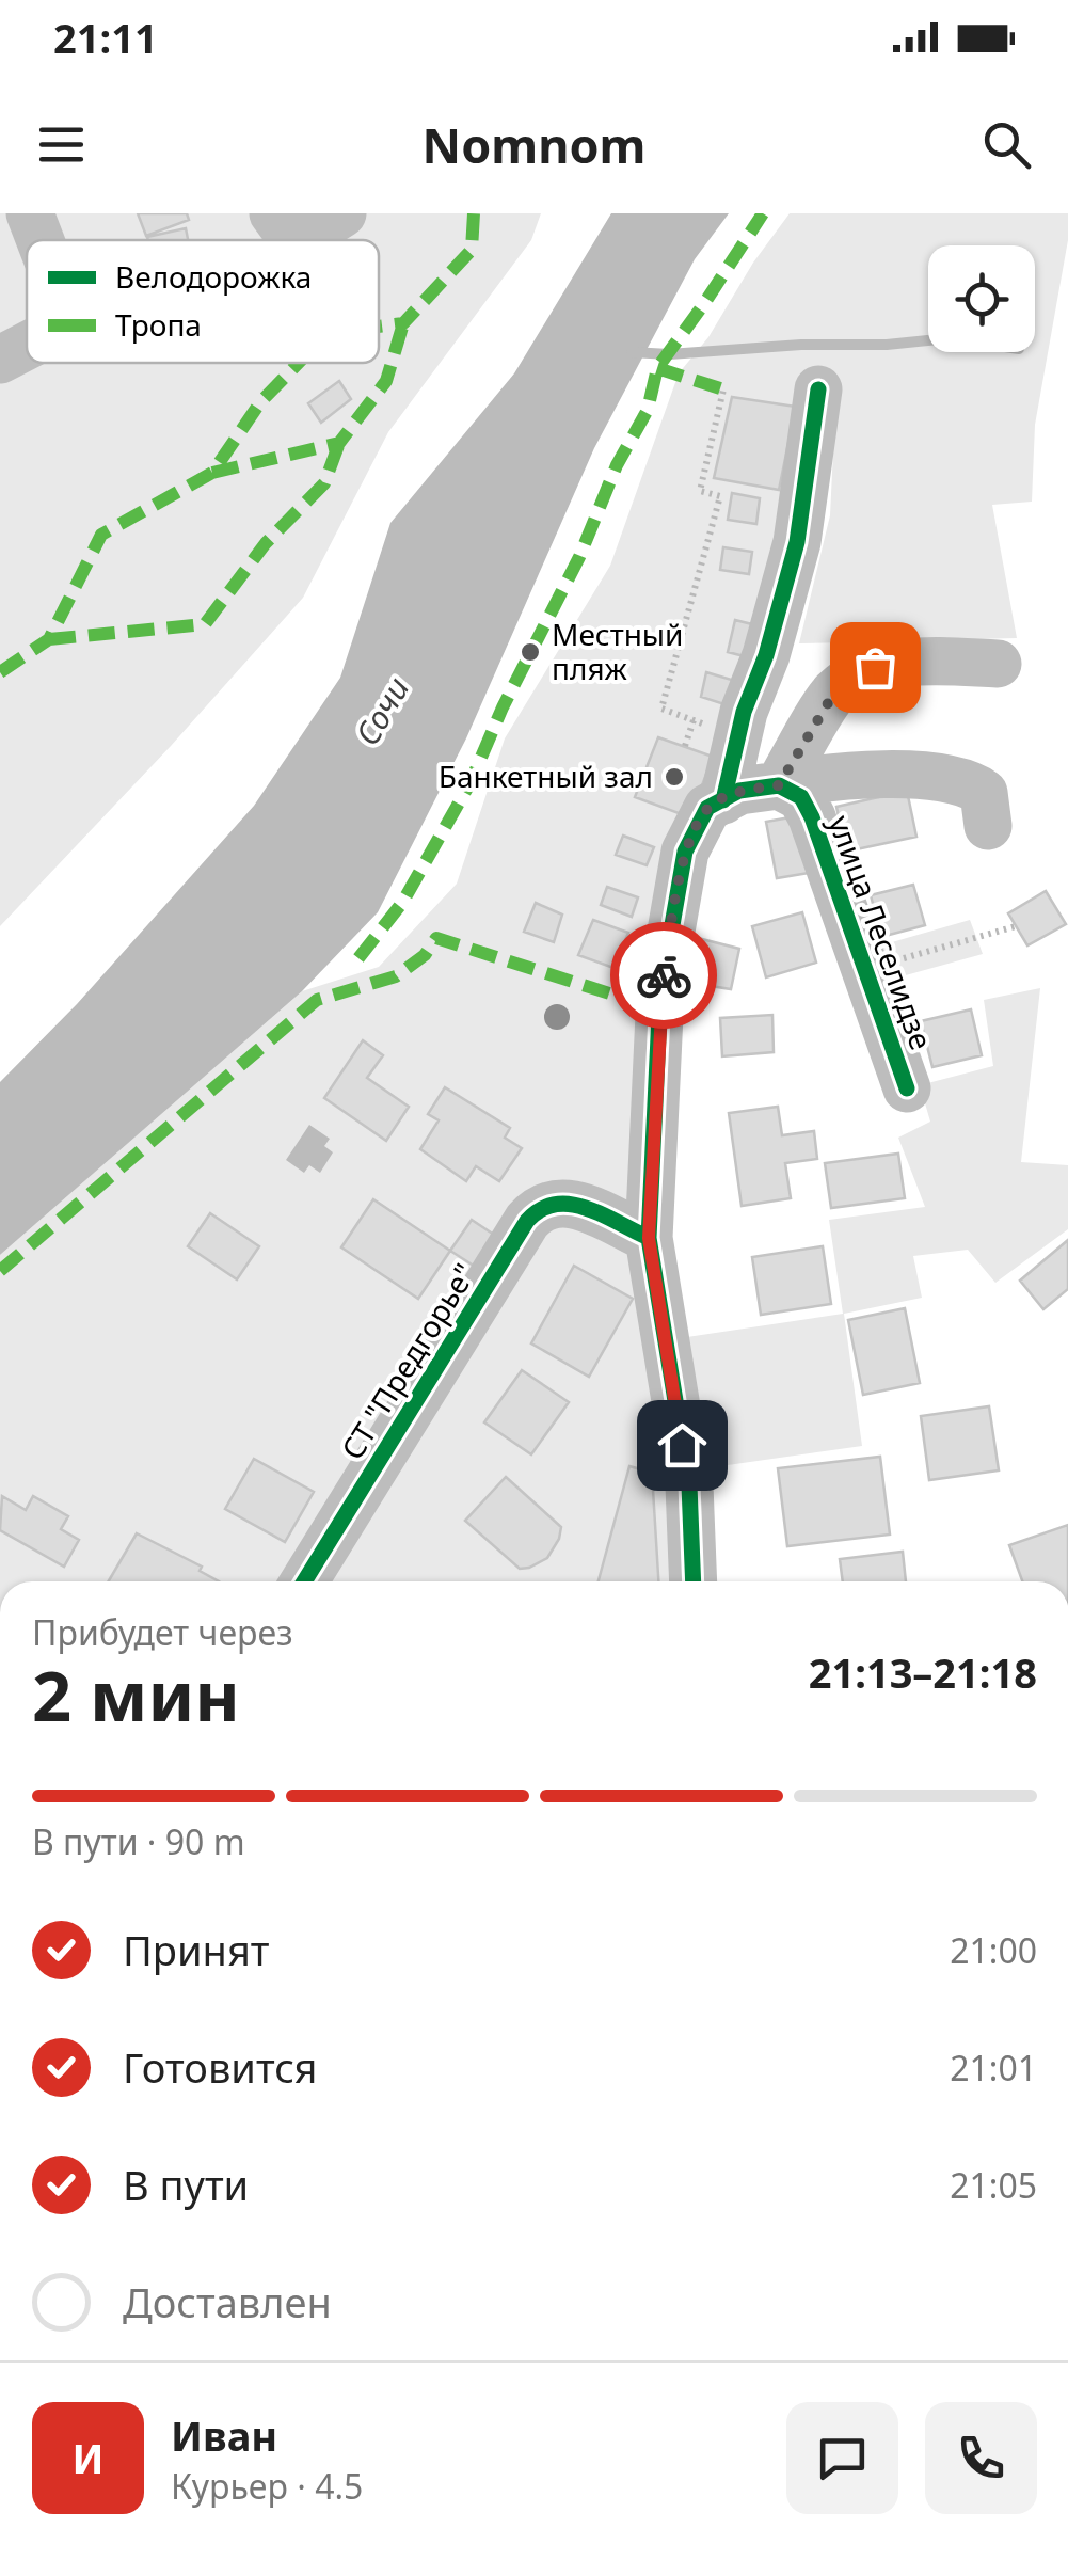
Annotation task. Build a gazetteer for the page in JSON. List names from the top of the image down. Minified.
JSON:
{"streets":{"street":["улица Леселидзе","СТ \"Предгорье\""]},"water":["Сочи"],"places":["Местный пляж","Банкетный зал"],"legend":["Велодорожка","Тропа"],"page":{"status":"21:11","header":"Nomnom","heading":["2 мин","Прибудет через","21:13–21:18"],"panel":["Иван","Курьер · 4.5"],"bar":"В пути · 90 m","list":[["Принят","21:00"],["Готовится","21:01"],["В пути","21:05"],"Доставлен"],"round":"И"}}
